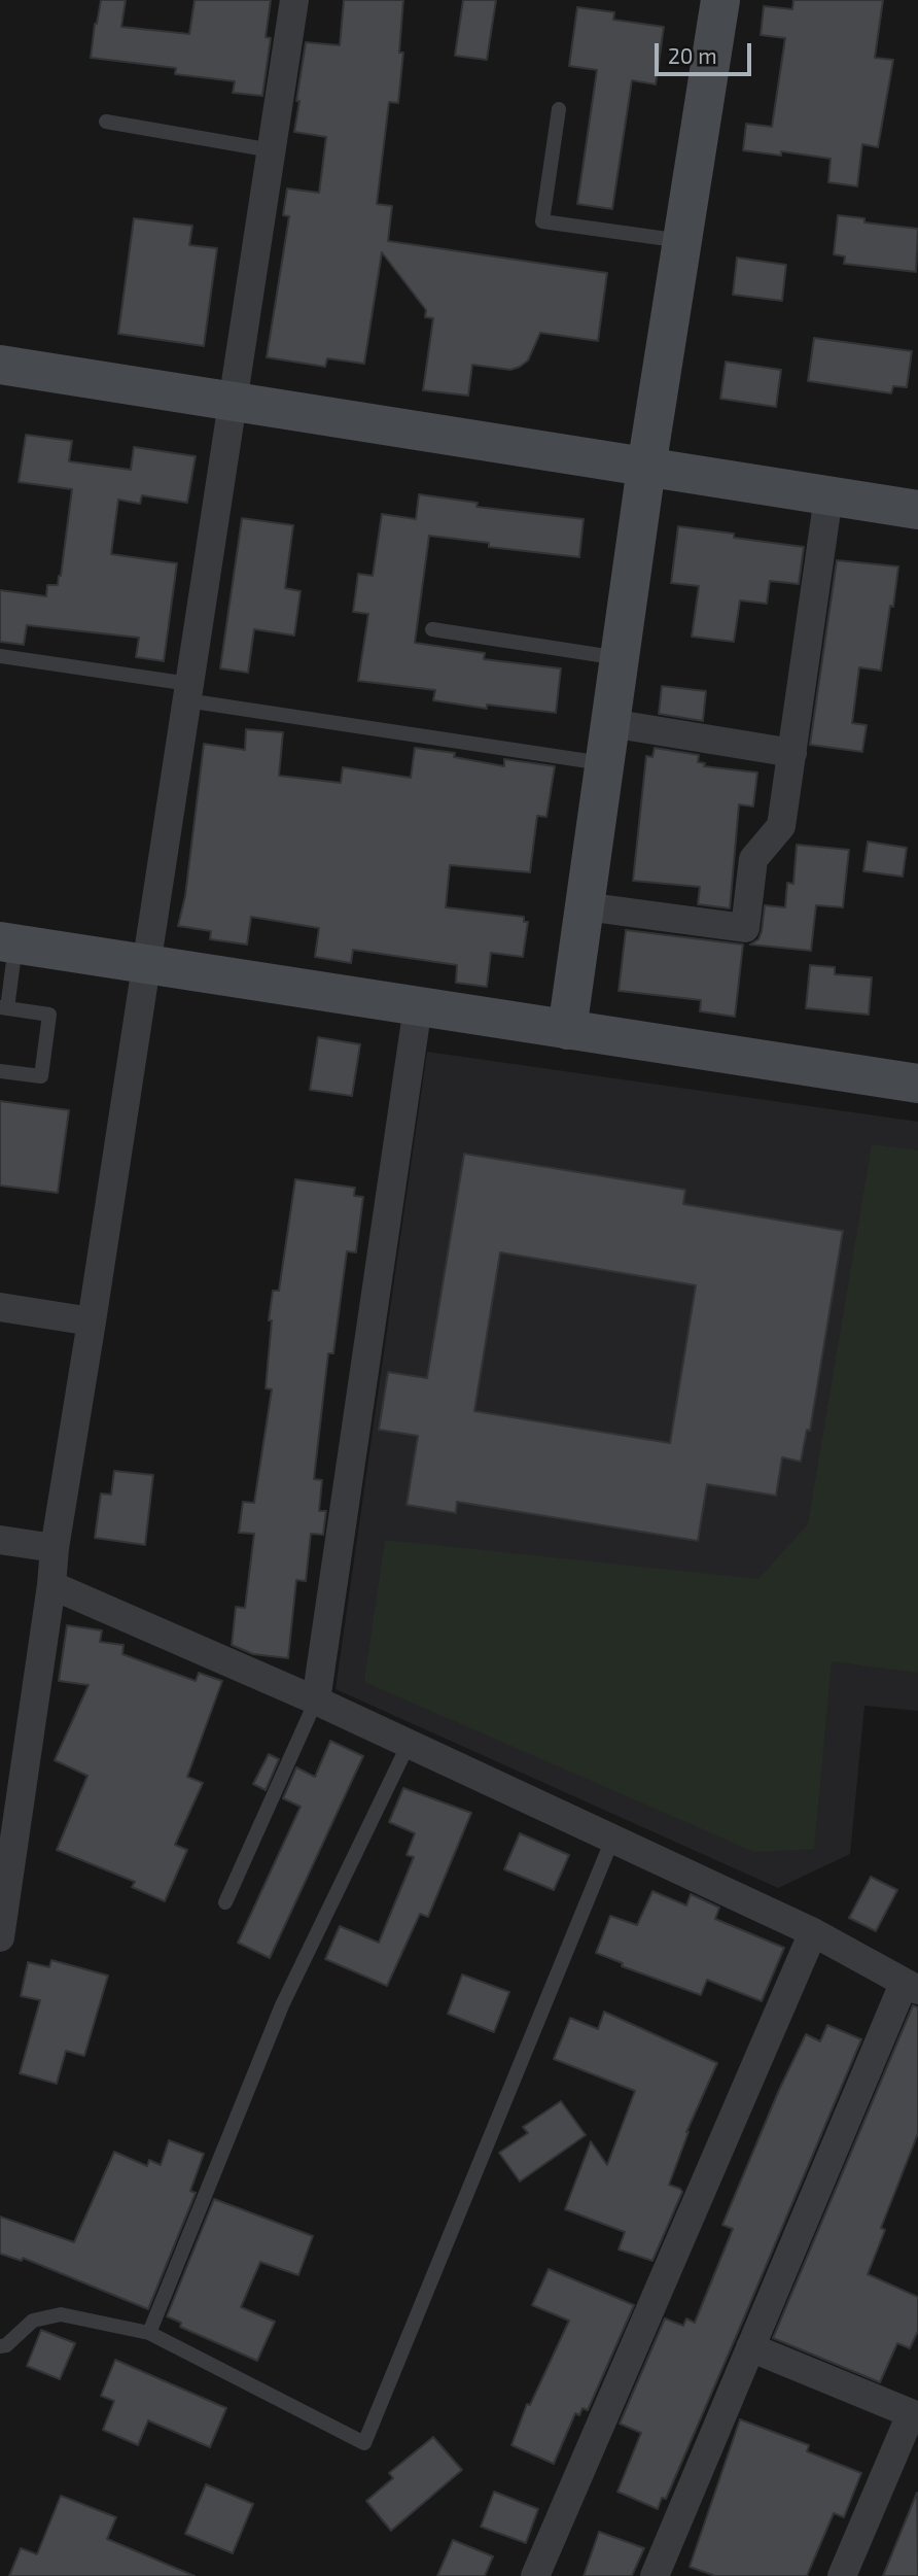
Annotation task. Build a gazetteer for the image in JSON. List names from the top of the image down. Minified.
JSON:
{"scale_bar":"20 m"}
